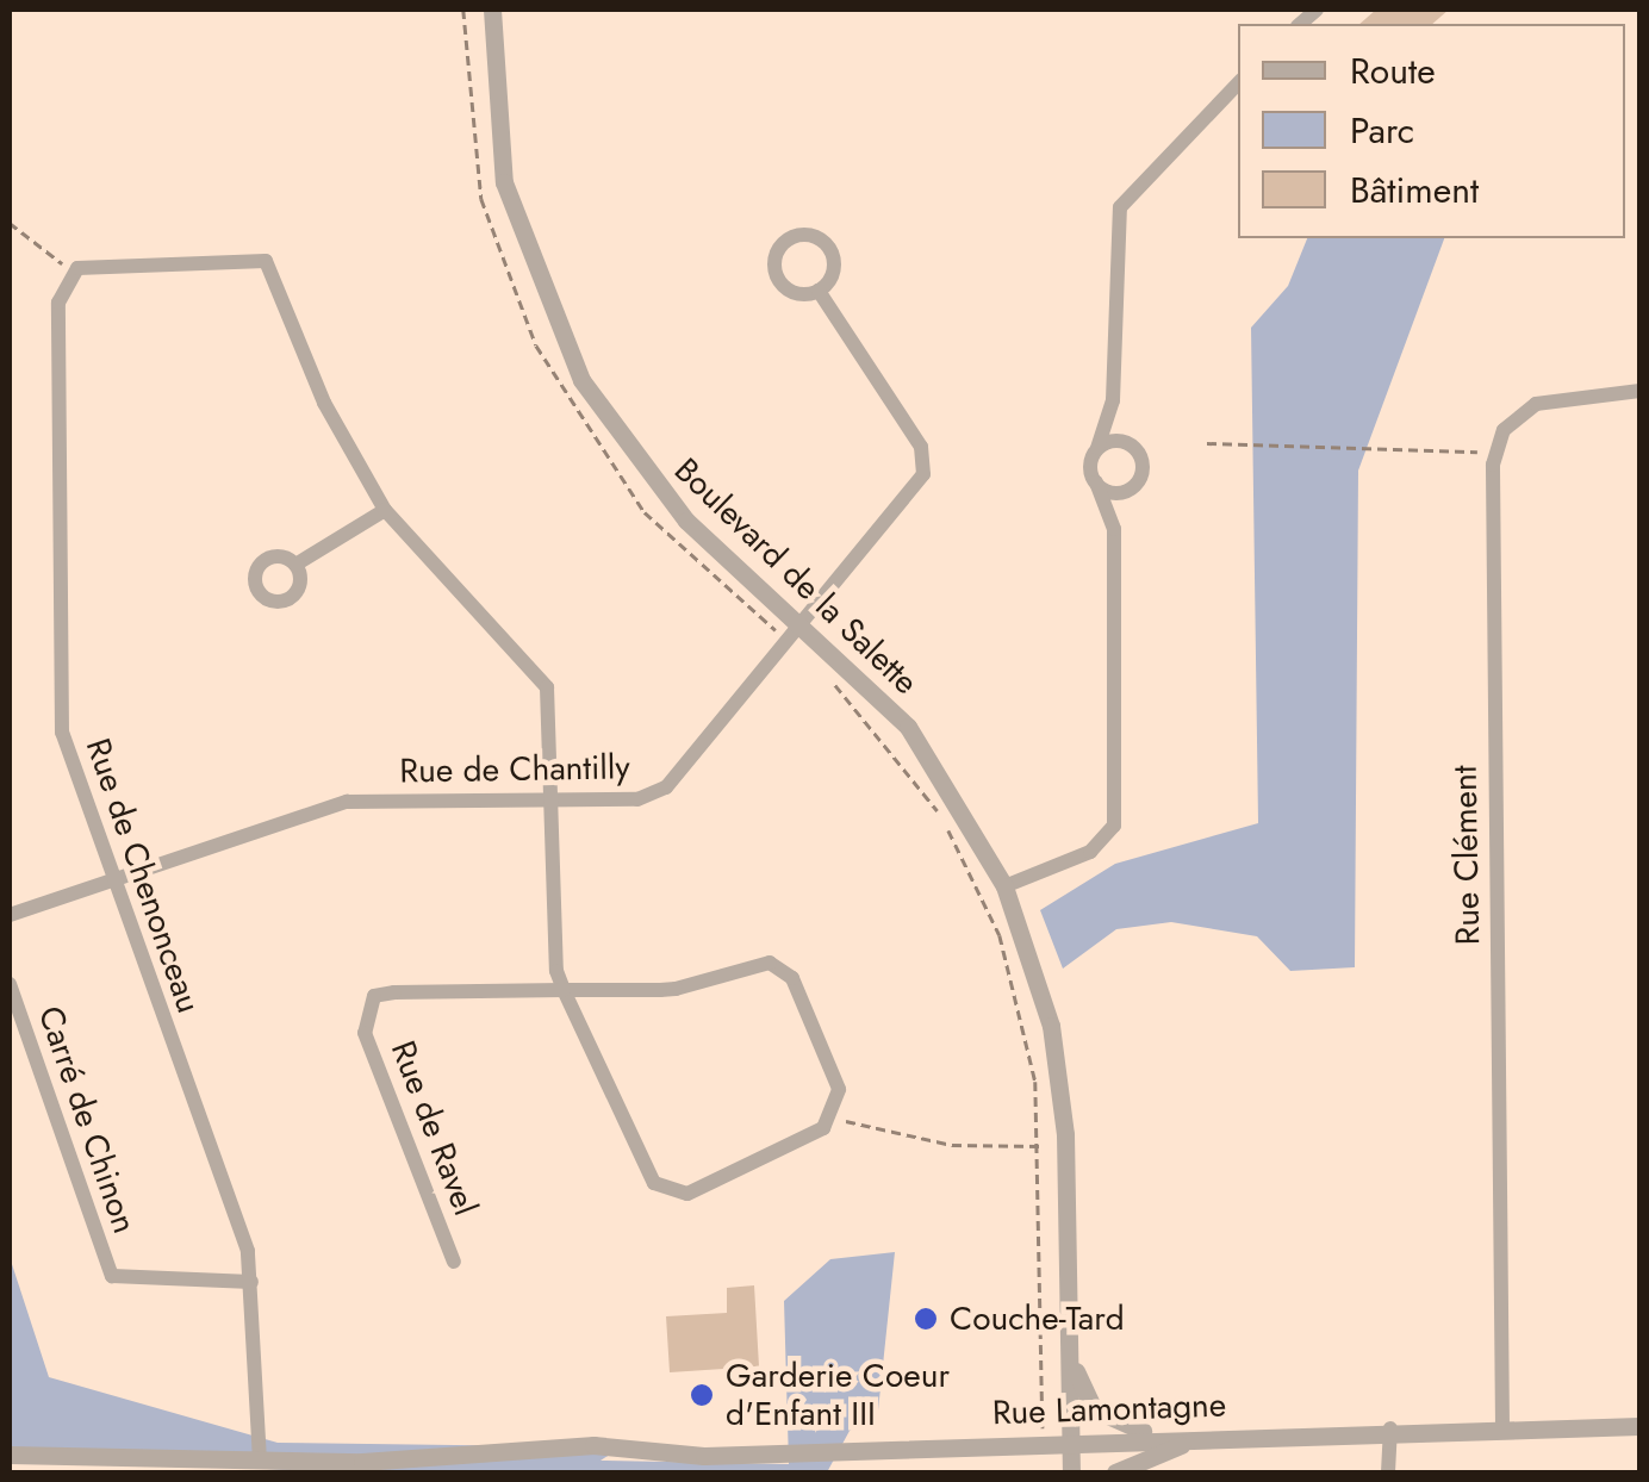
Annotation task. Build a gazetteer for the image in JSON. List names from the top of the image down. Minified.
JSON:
{"streets":{"street":["Boulevard de la Salette","Rue de Chantilly","Rue Clément","Rue de Chenonceau","Carré de Chinon","Rue de Ravel","Rue Lamontagne"]},"crossings":[["Boulevard de la Salette","Rue de Chantilly"],["Boulevard de la Salette","Rue Lamontagne"],["Rue de Chantilly","Rue de Chenonceau"],["Rue Clément","Rue Lamontagne"],["Rue de Chenonceau","Carré de Chinon"],["Rue de Chenonceau","Rue de Ravel"],["Rue de Chenonceau","Rue Lamontagne"]],"places":["Couche-Tard","Garderie Coeur d'Enfant III"],"legend":["Route","Parc","Bâtiment"]}
